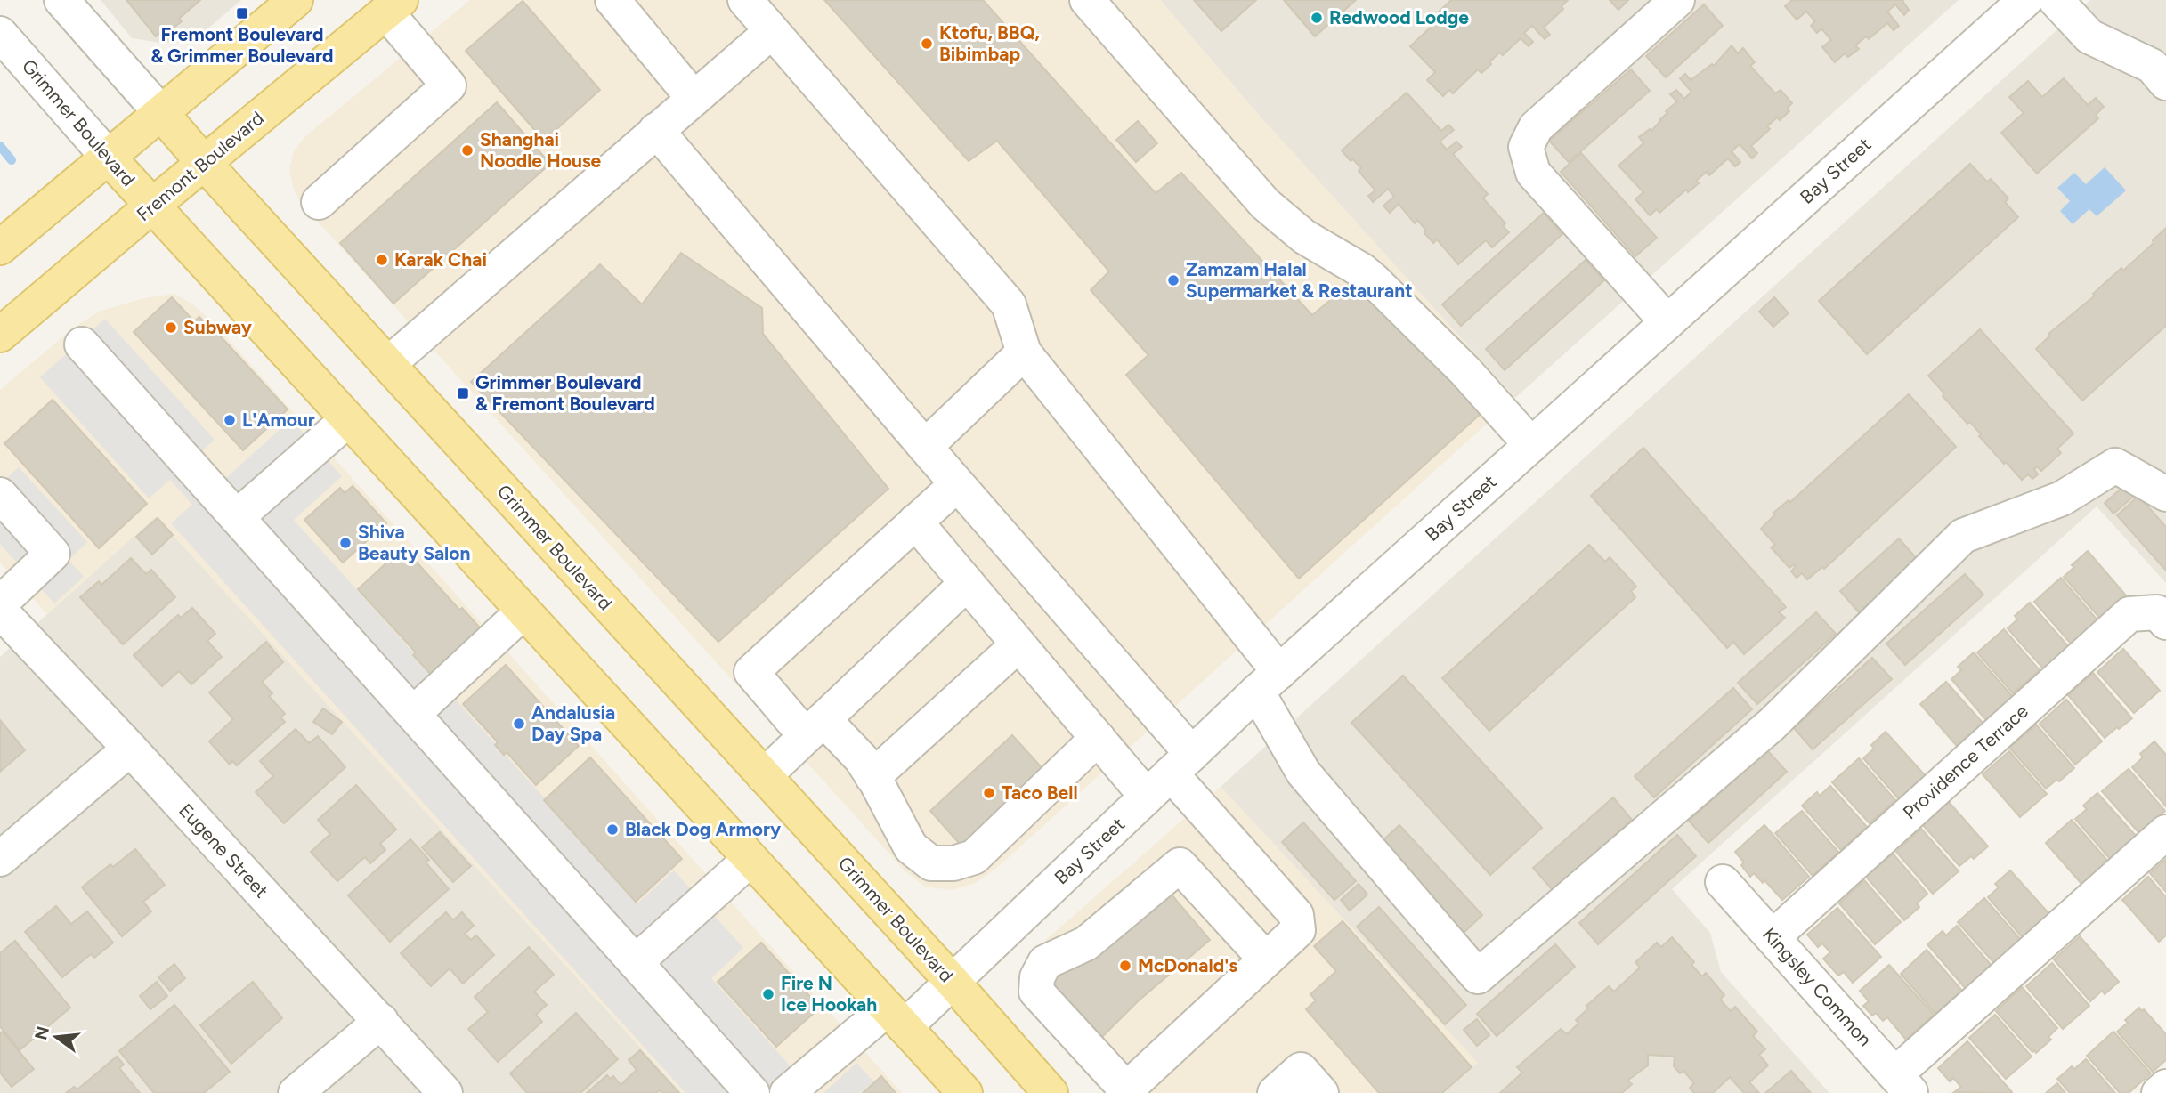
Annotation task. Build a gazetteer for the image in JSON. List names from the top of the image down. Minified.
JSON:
{"streets":{"main road":["Grimmer Boulevard","Fremont Boulevard"],"street":["Bay Street","Providence Terrace","Eugene Street","Kingsley Common"]},"crossings":[["Grimmer Boulevard","Fremont Boulevard"],["Grimmer Boulevard","Bay Street"],["Providence Terrace","Kingsley Common"]],"places":{"transit":["Fremont Boulevard & Grimmer Boulevard","Grimmer Boulevard & Fremont Boulevard"],"other":["Redwood Lodge","Ktofu, BBQ, Bibimbap","Shanghai Noodle House","Karak Chai","Zamzam Halal Supermarket & Restaurant","Subway","L'Amour","Shiva Beauty Salon","Andalusia Day Spa","Taco Bell","Black Dog Armory","McDonald's","Fire N Ice Hookah"]},"north":"left"}
